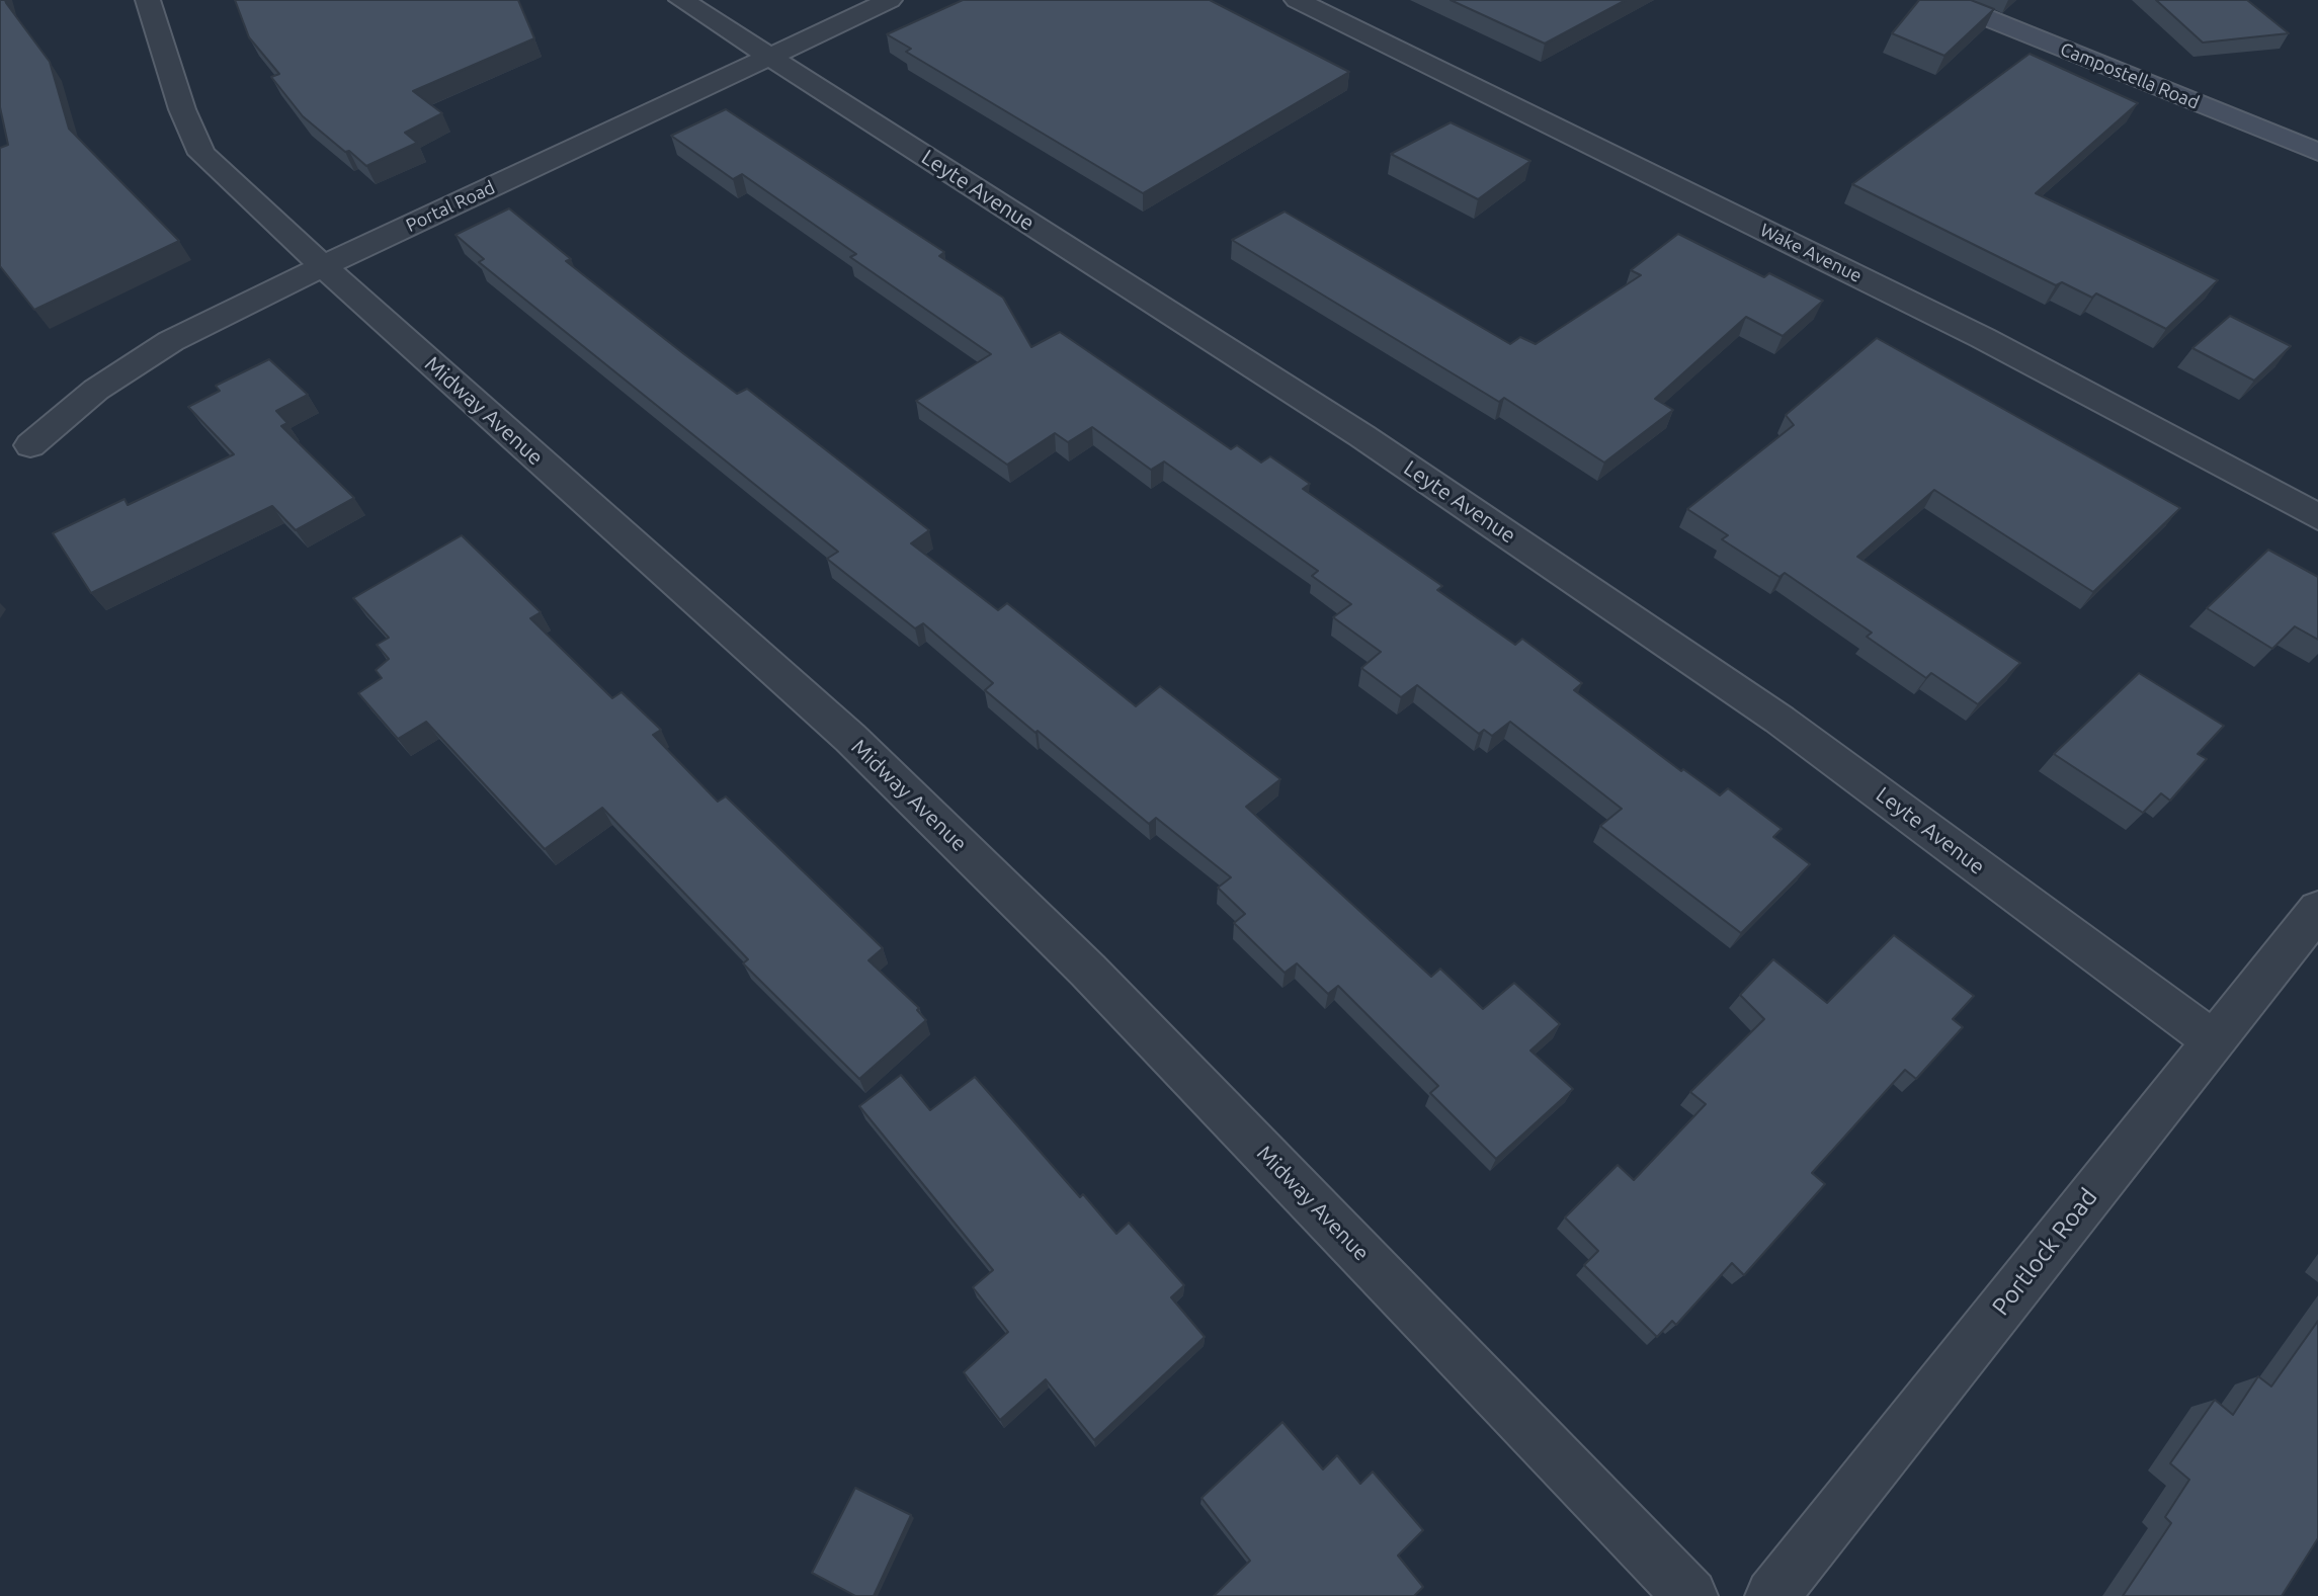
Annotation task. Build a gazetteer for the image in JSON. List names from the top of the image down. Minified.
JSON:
{"streets":{"main road":["Campostella Road"],"street":["Leyte Avenue","Portal Road","Wake Avenue","Midway Avenue","Portlock Road"]},"crossings":[["Leyte Avenue","Portal Road"],["Leyte Avenue","Portlock Road"],["Portal Road","Midway Avenue"]]}
